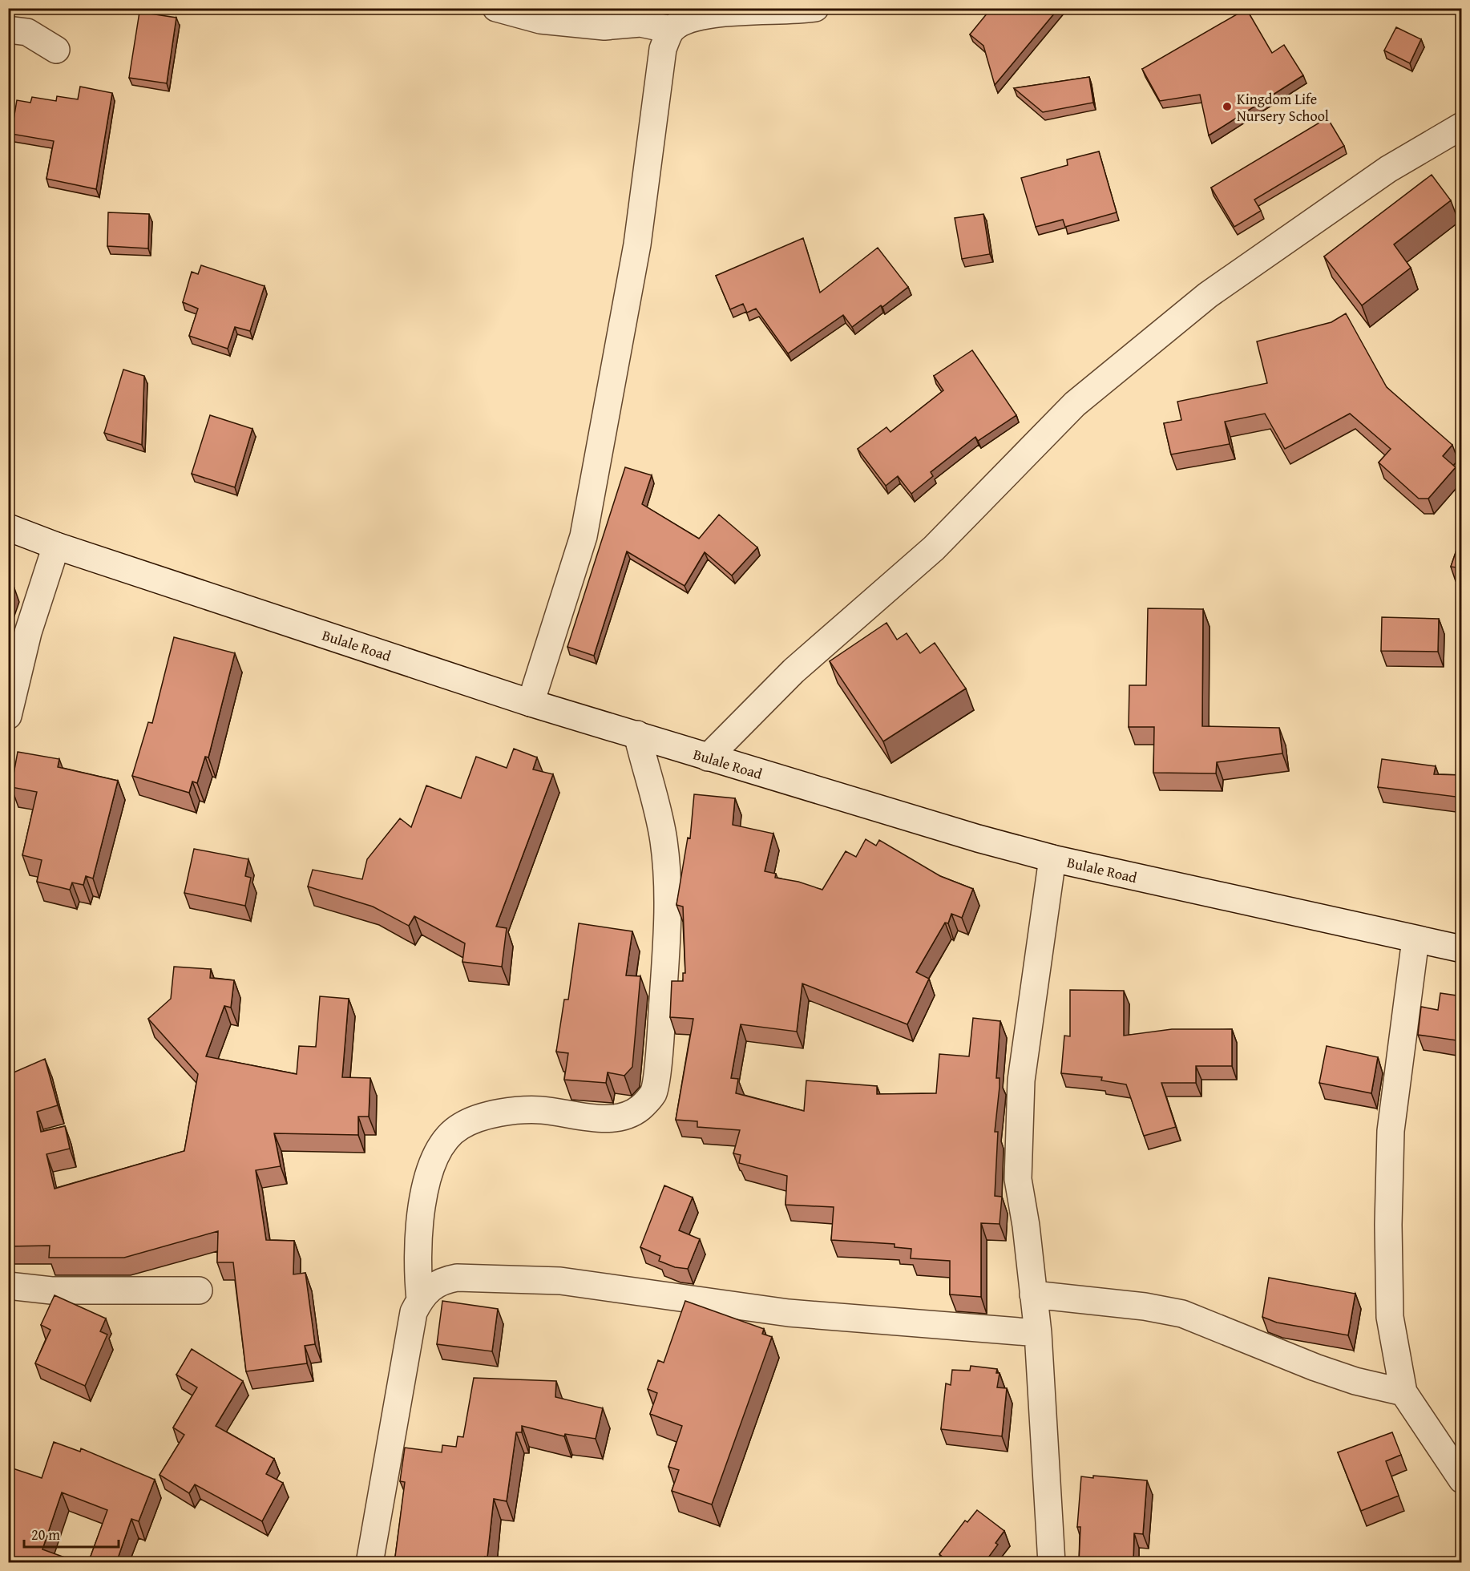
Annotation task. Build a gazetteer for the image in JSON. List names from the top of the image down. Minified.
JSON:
{"streets":{"street":["Bulale Road"]},"places":["Kingdom Life Nursery School"],"scale_bar":"20 m"}
